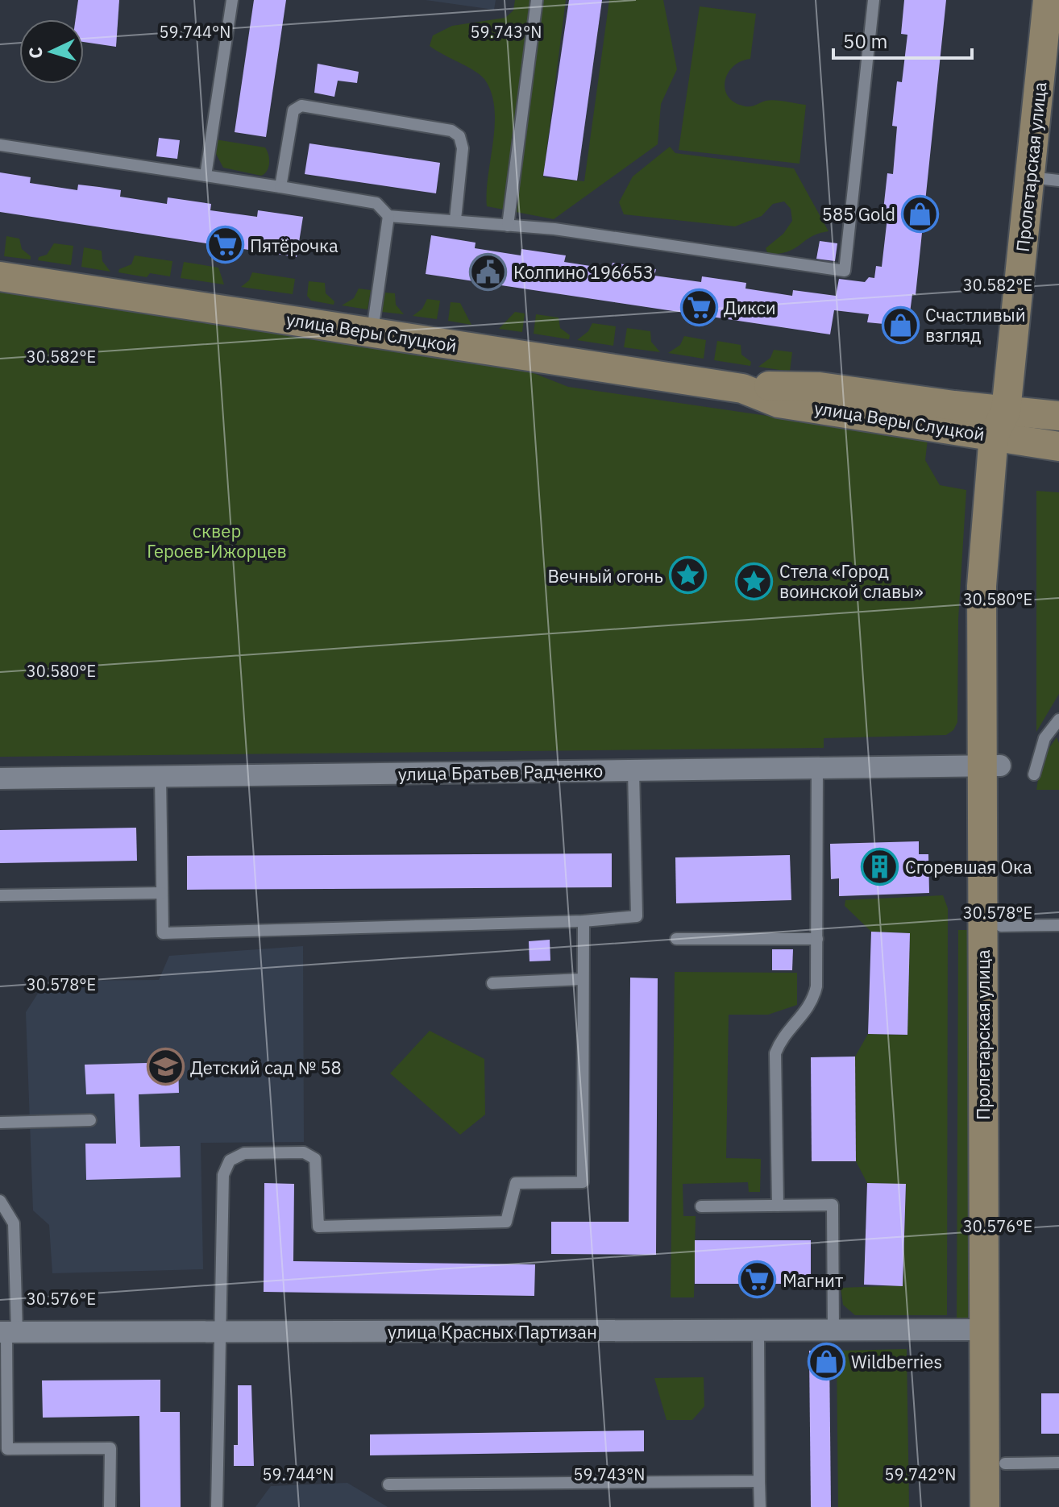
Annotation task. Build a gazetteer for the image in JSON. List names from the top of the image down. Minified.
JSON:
{"streets":{"main road":["Пролетарская улица","улица Веры Слуцкой"],"street":["улица Братьев Радченко","улица Красных Партизан"]},"crossings":[["Пролетарская улица","улица Веры Слуцкой"],["Пролетарская улица","улица Братьев Радченко"],["Пролетарская улица","улица Красных Партизан"]],"parks":["сквер Героев-Ижорцев"],"places":{"shop":["585 Gold","Счастливый взгляд","Wildberries"],"supermarket":["Пятёрочка","Дикси","Магнит"],"public building":["Колпино 196653"],"place":["Вечный огонь","Стела «Город воинской славы»"],"building":["Сгоревшая Ока"],"school or university":["Детский сад № 58"]},"scale_bar":"50 m","north":"left","coordinates":["59.744°N","59.743°N","30.582°E","30.580°E","30.578°E","30.576°E","59.742°N"]}
